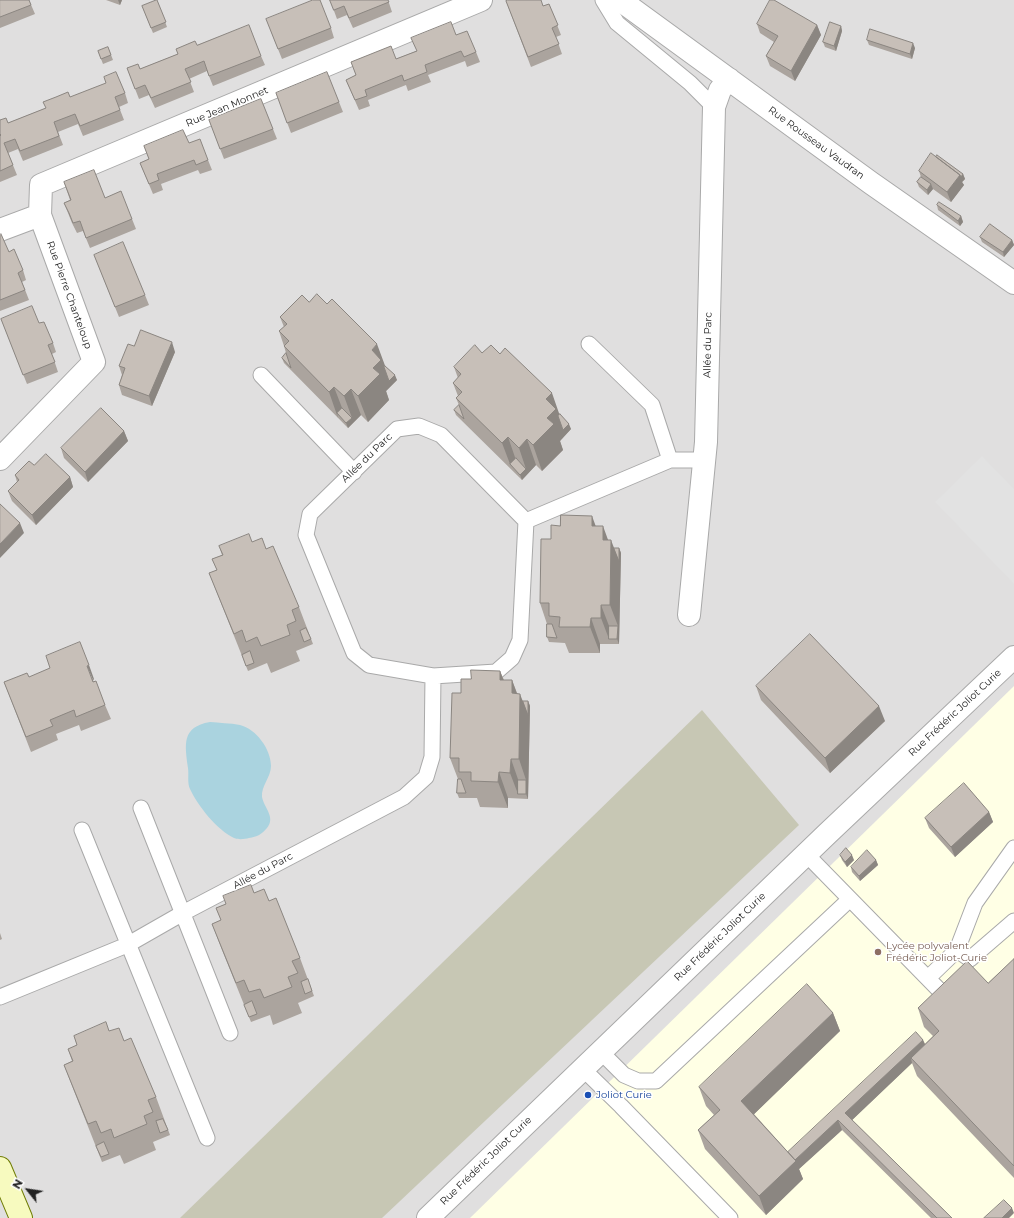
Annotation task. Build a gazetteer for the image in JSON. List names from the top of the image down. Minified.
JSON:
{"streets":{"street":["Rue Jean Monnet","Rue Rousseau Vaudran","Rue Pierre Chanteloup","Allée du Parc","Rue Frédéric Joliot Curie"]},"crossings":[["Rue Jean Monnet","Rue Pierre Chanteloup"],["Rue Rousseau Vaudran","Allée du Parc"]],"places":["Lycée polyvalent Frédéric Joliot-Curie","Joliot Curie"],"north":"top left"}
